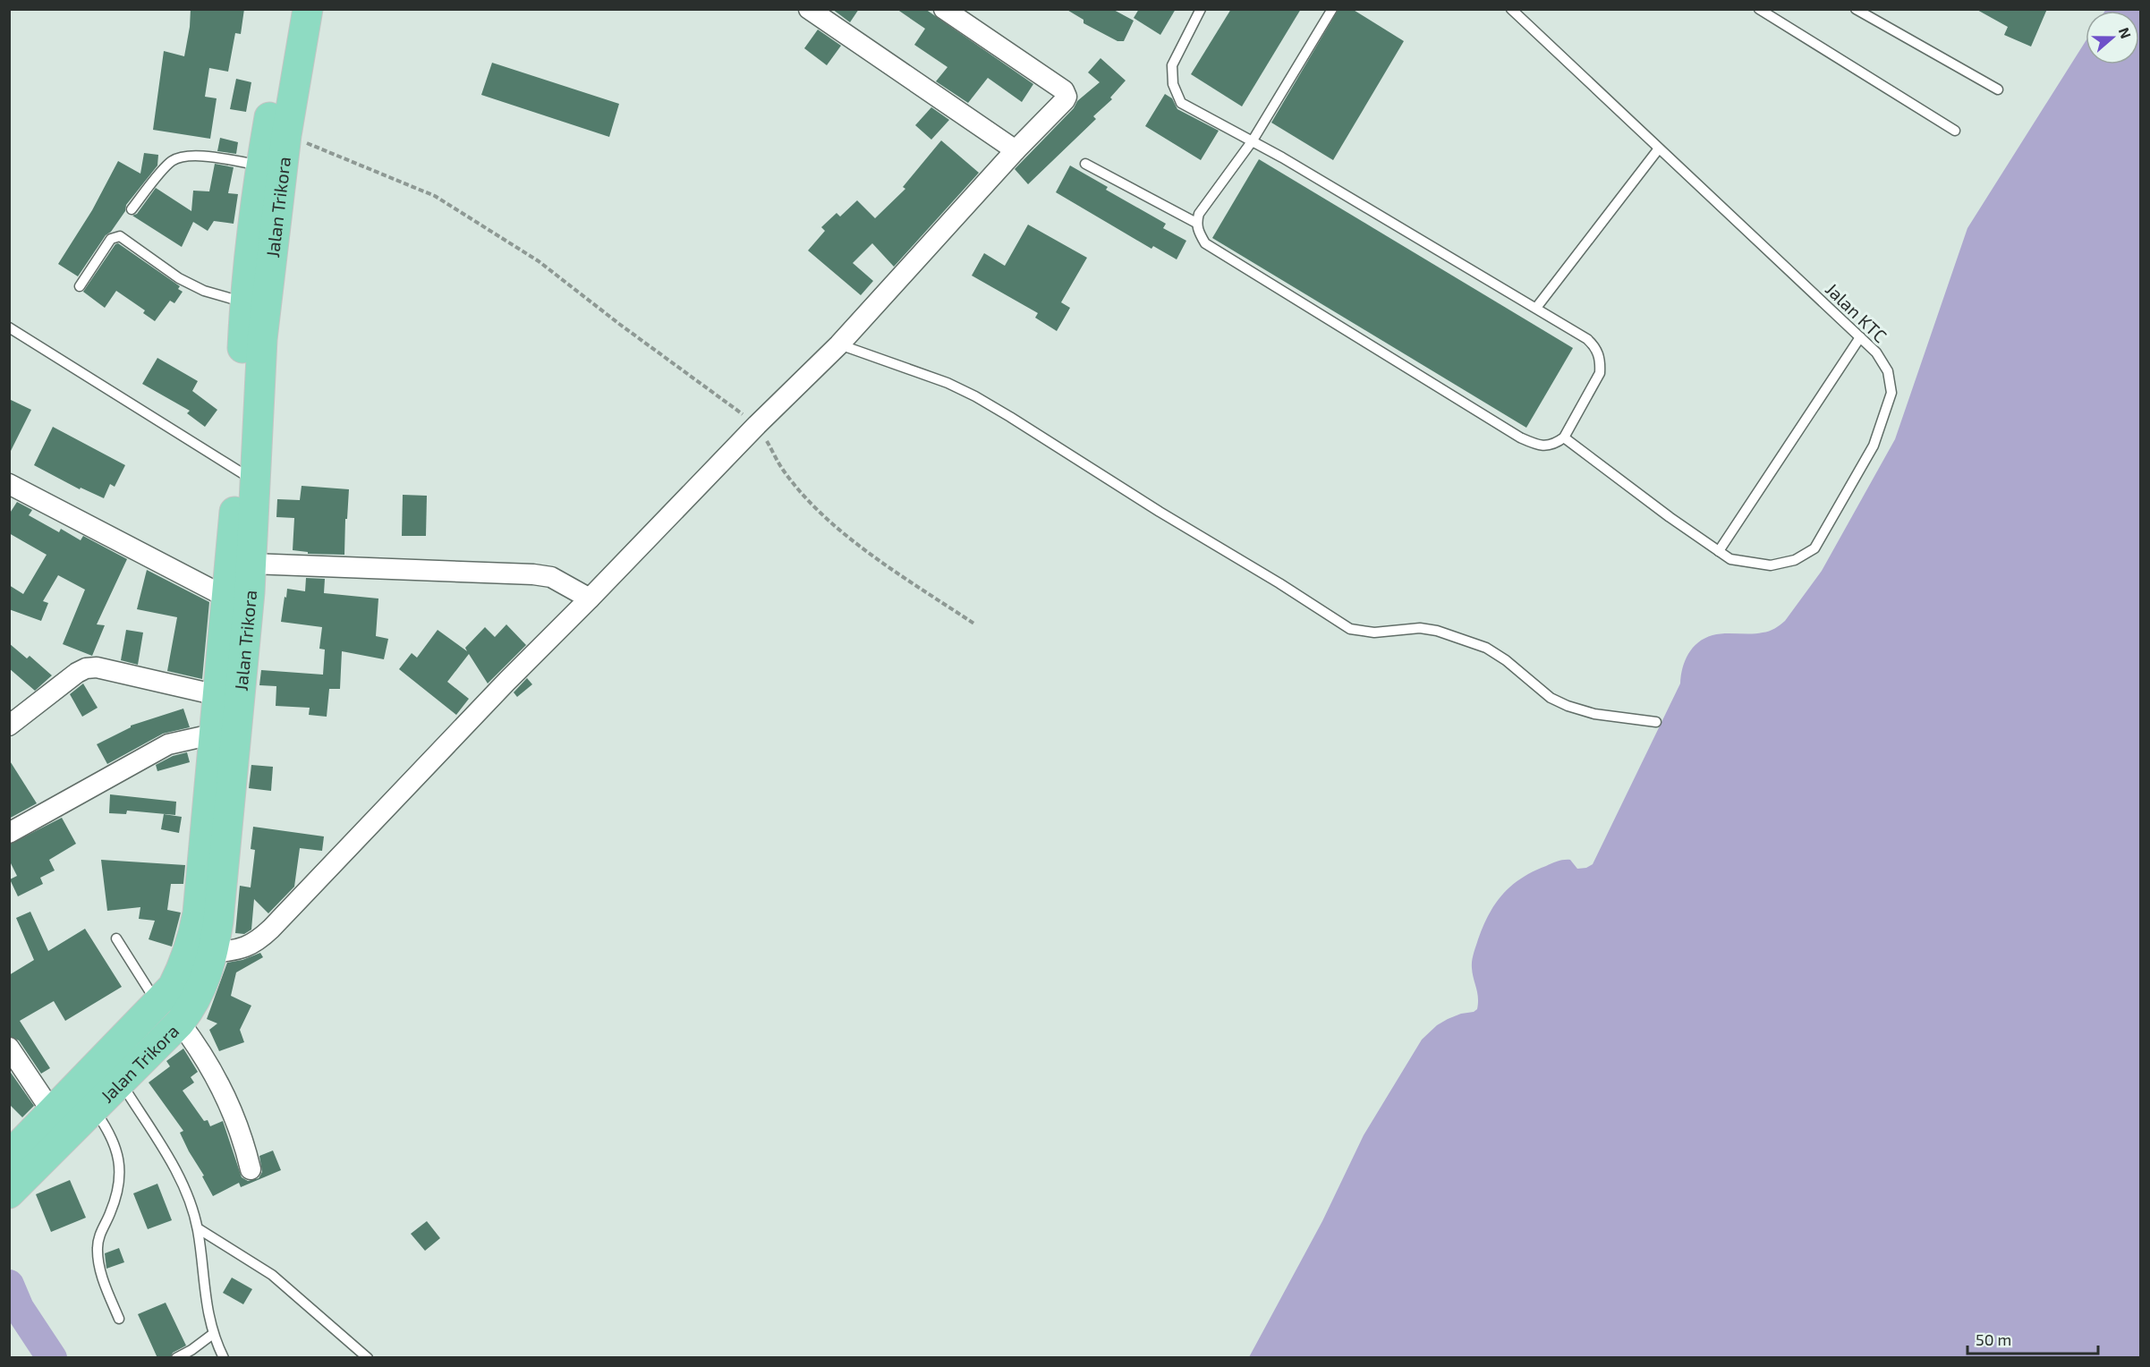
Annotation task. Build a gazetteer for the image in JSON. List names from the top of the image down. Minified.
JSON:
{"streets":{"main road":["Jalan Trikora"],"lane":["Jalan KTC"]},"scale_bar":"50 m","north":"right"}
